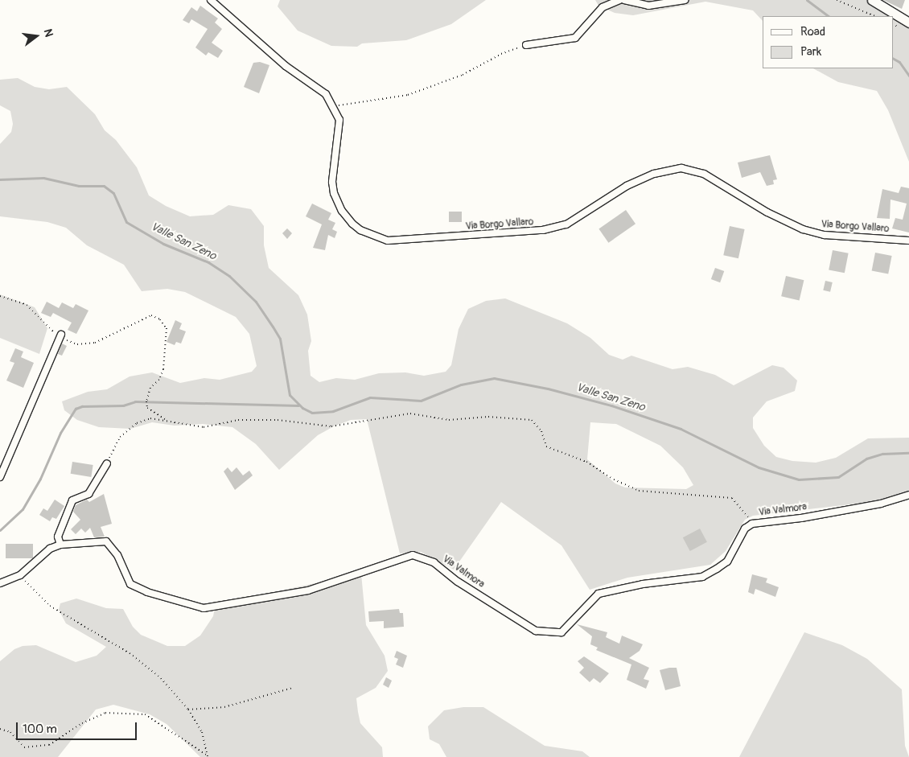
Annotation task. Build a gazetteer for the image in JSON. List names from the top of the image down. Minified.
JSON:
{"streets":{"street":["Via Borgo Vallaro","Via Valmora"]},"water":["Valle San Zeno"],"legend":["Road","Park"],"scale_bar":"100 m","north":"right"}
